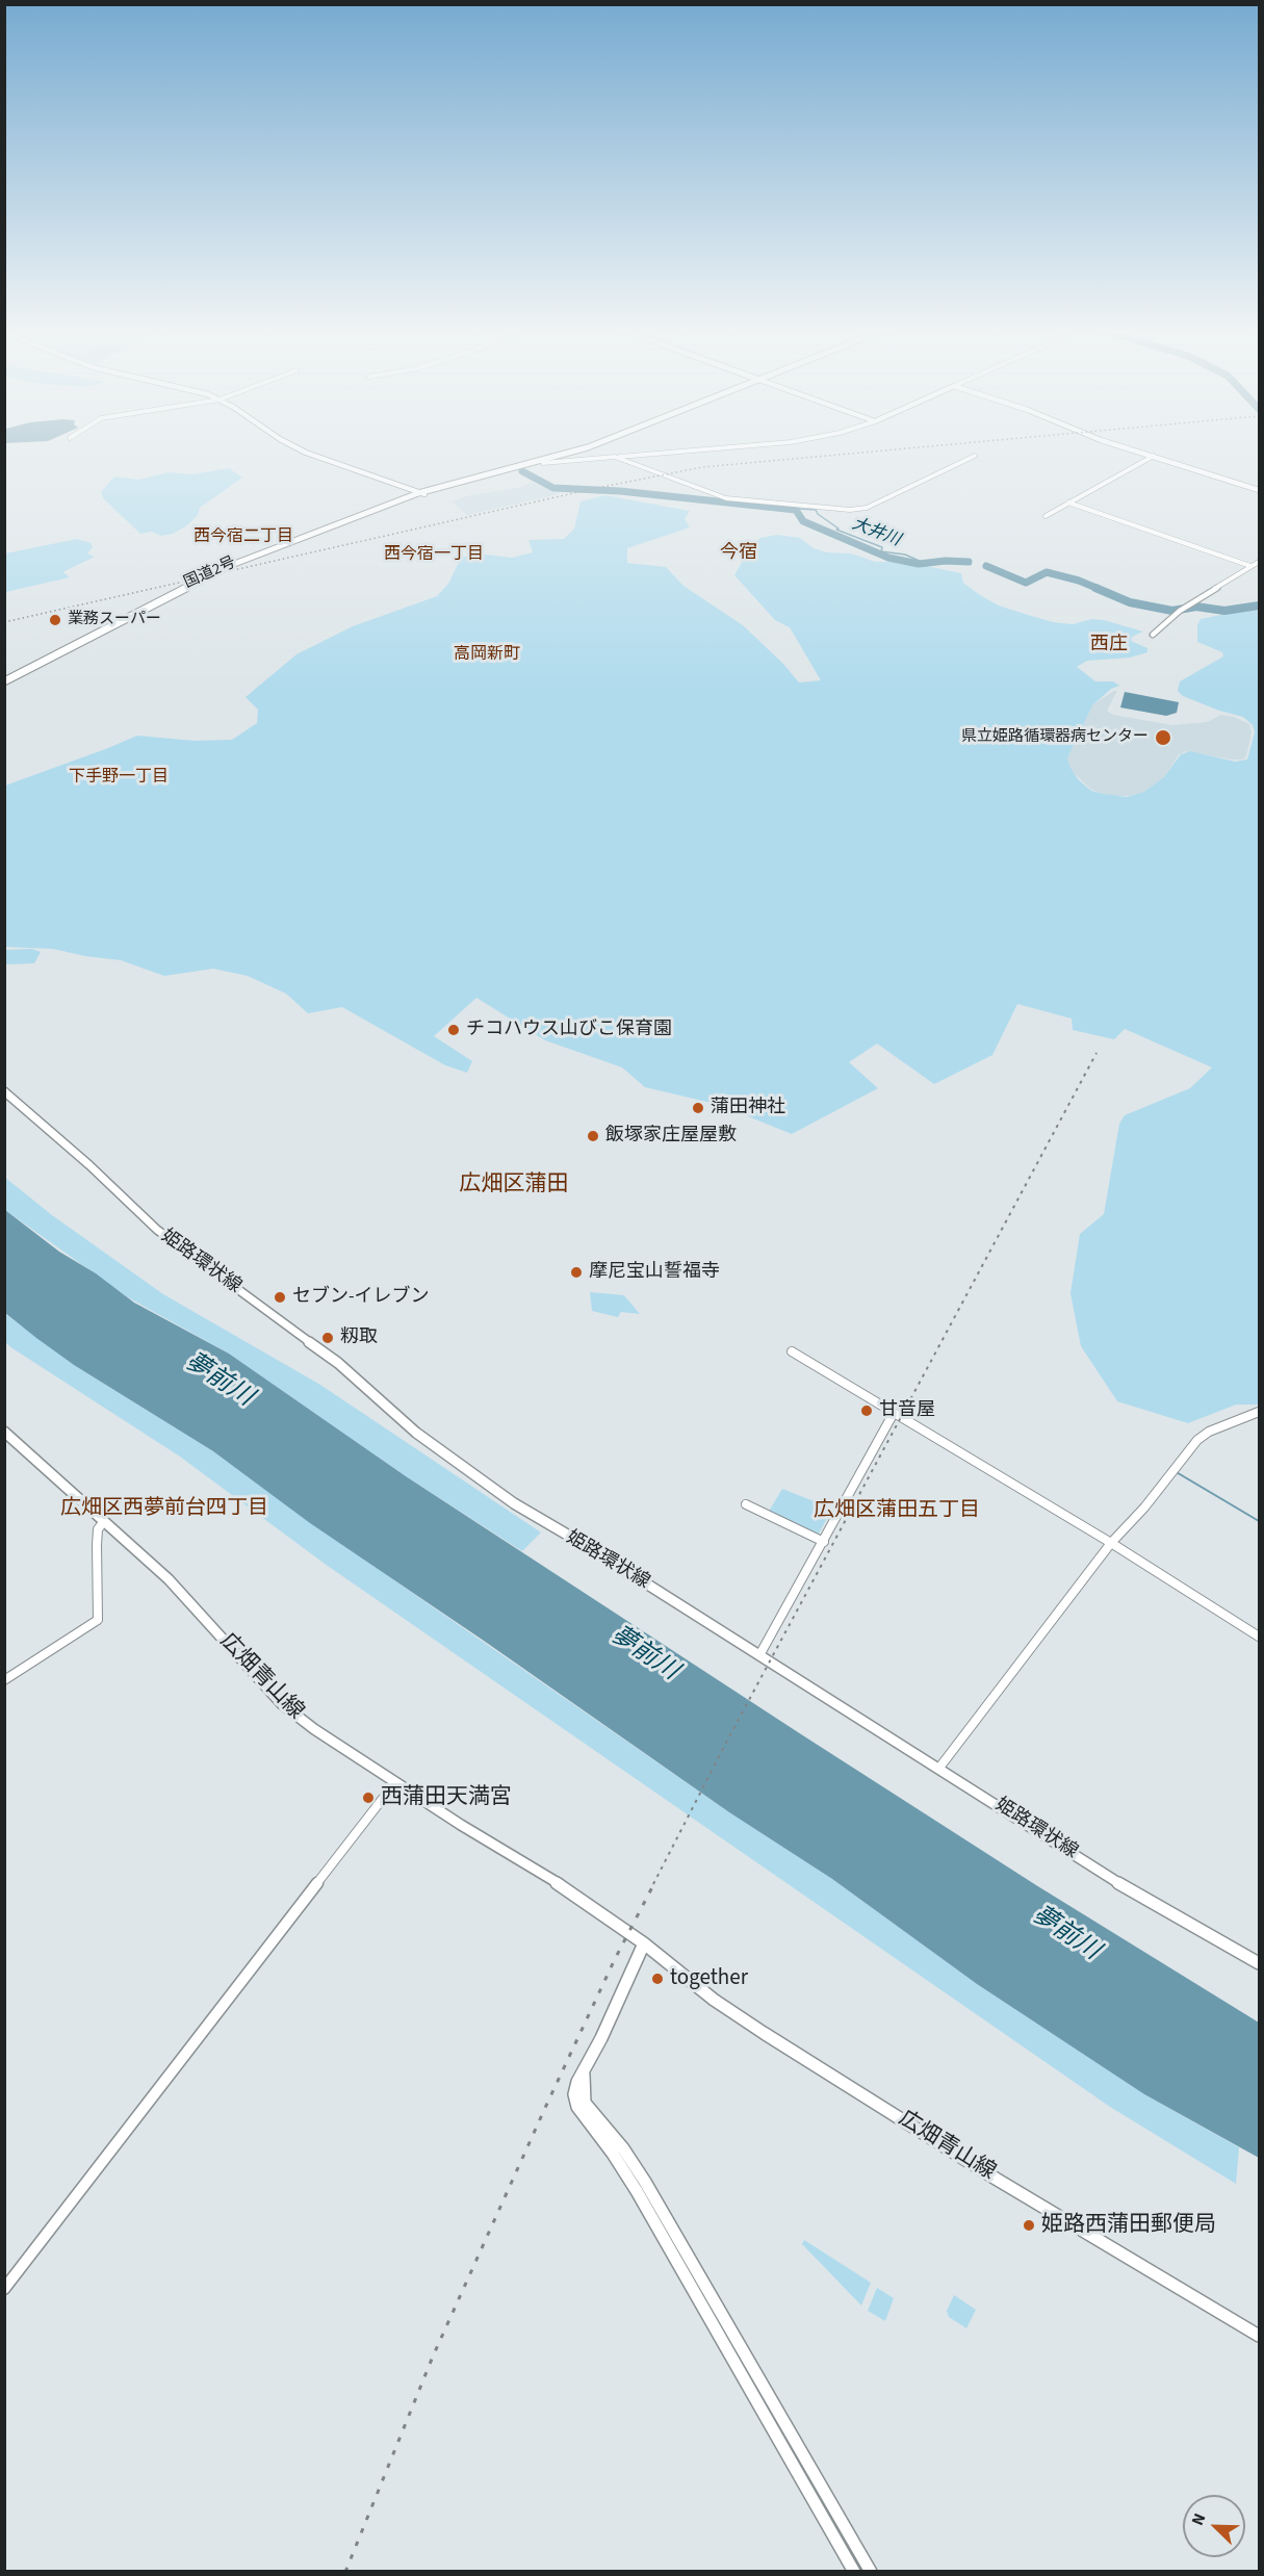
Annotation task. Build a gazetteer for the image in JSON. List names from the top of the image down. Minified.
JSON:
{"streets":{"main road":["国道2号","姫路環状線","広畑青山線"]},"districts":["西今宿二丁目","今宿","西今宿一丁目","西庄","高岡新町","下手野一丁目","広畑区蒲田","広畑区西夢前台四丁目","広畑区蒲田五丁目"],"water":["大井川","夢前川"],"places":["業務スーパー","県立姫路循環器病センター","チコハウス山びこ保育園","蒲田神社","飯塚家庄屋屋敷","摩尼宝山誓福寺","セブン-イレブン","籾取","甘音屋","西蒲田天満宮","together","姫路西蒲田郵便局"],"north":"top left"}
